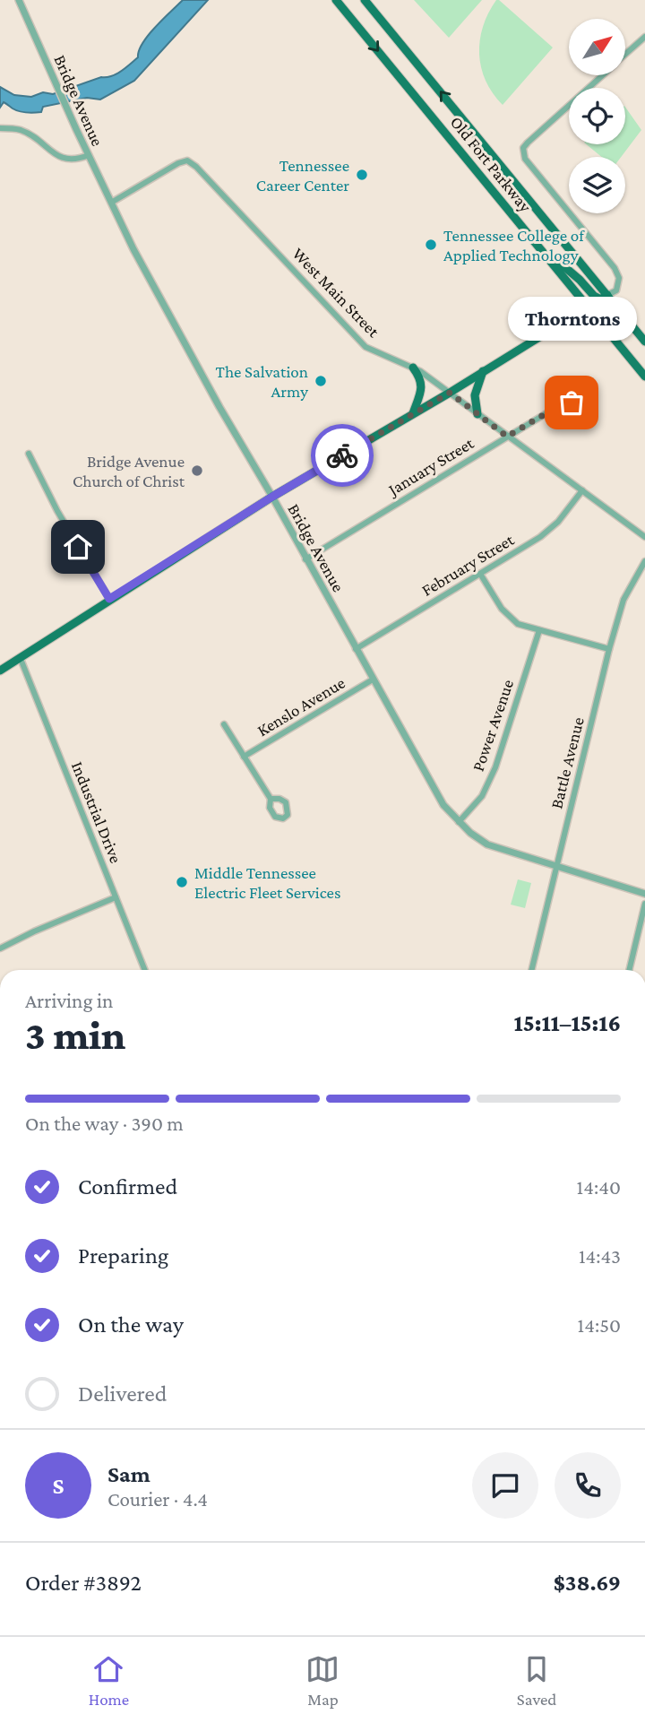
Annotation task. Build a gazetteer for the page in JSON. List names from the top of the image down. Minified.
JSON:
{"streets":{"main road":["Old Fort Parkway"],"street":["Bridge Avenue","West Main Street","January Street","February Street","Kenslo Avenue","Power Avenue","Battle Avenue","Industrial Drive"]},"crossings":[["Bridge Avenue","West Main Street"],["Bridge Avenue","January Street"],["Bridge Avenue","February Street"],["Bridge Avenue","Kenslo Avenue"],["Bridge Avenue","Power Avenue"],["Bridge Avenue","Battle Avenue"],["West Main Street","January Street"],["West Main Street","February Street"]],"places":["Tennessee Career Center","Tennessee College of Applied Technology","The Salvation Army","Thorntons","Bridge Avenue Church of Christ","Middle Tennessee Electric Fleet Services"],"north":"top right","page":{"bubble":"Thorntons","heading":["3 min","Arriving in","15:11–15:16"],"panel":["Sam","Courier · 4.4","Order #3892","$38.69"],"bar":"On the way · 390 m","list":[["Confirmed","14:40"],["Preparing","14:43"],["On the way","14:50"],"Delivered"],"round":"S","tabs":["Home","Map","Saved"]}}
